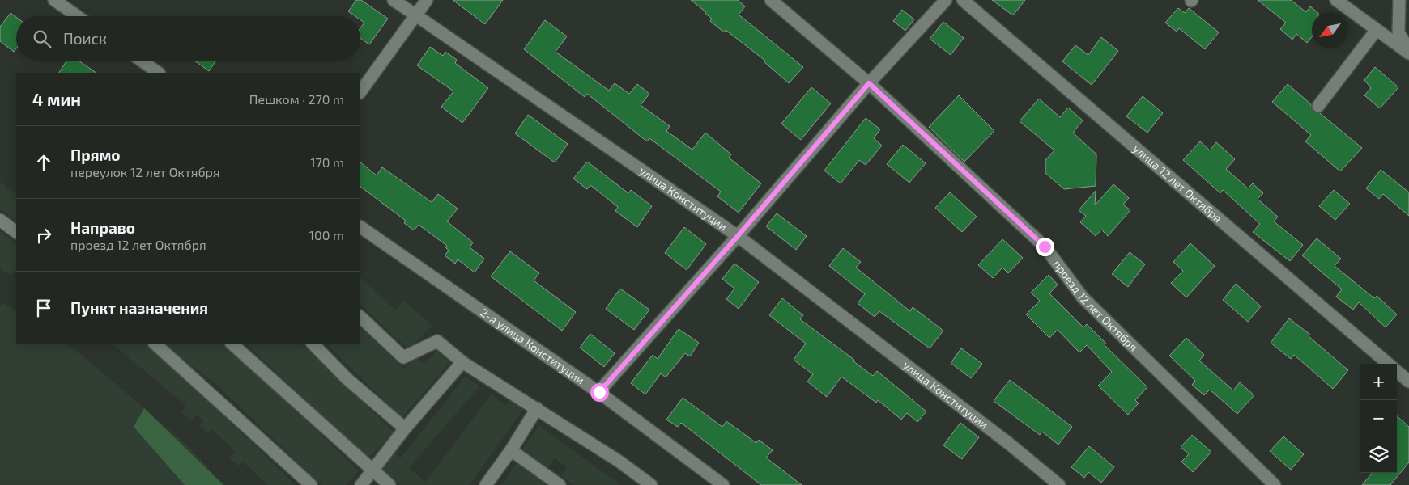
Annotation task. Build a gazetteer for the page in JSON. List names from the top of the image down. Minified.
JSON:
{"streets":{"street":["улица 12 лет Октября","улица Конституции","проезд 12 лет Октября","2-я улица Конституции"]},"north":"bottom left","page":{"search":"Поиск","heading":["4 мин","Пешком · 270 m"],"list":[["Прямо","переулок 12 лет Октября","170 m"],["Направо","проезд 12 лет Октября","100 m"],"Пункт назначения"],"map_buttons":["+","−"]}}
